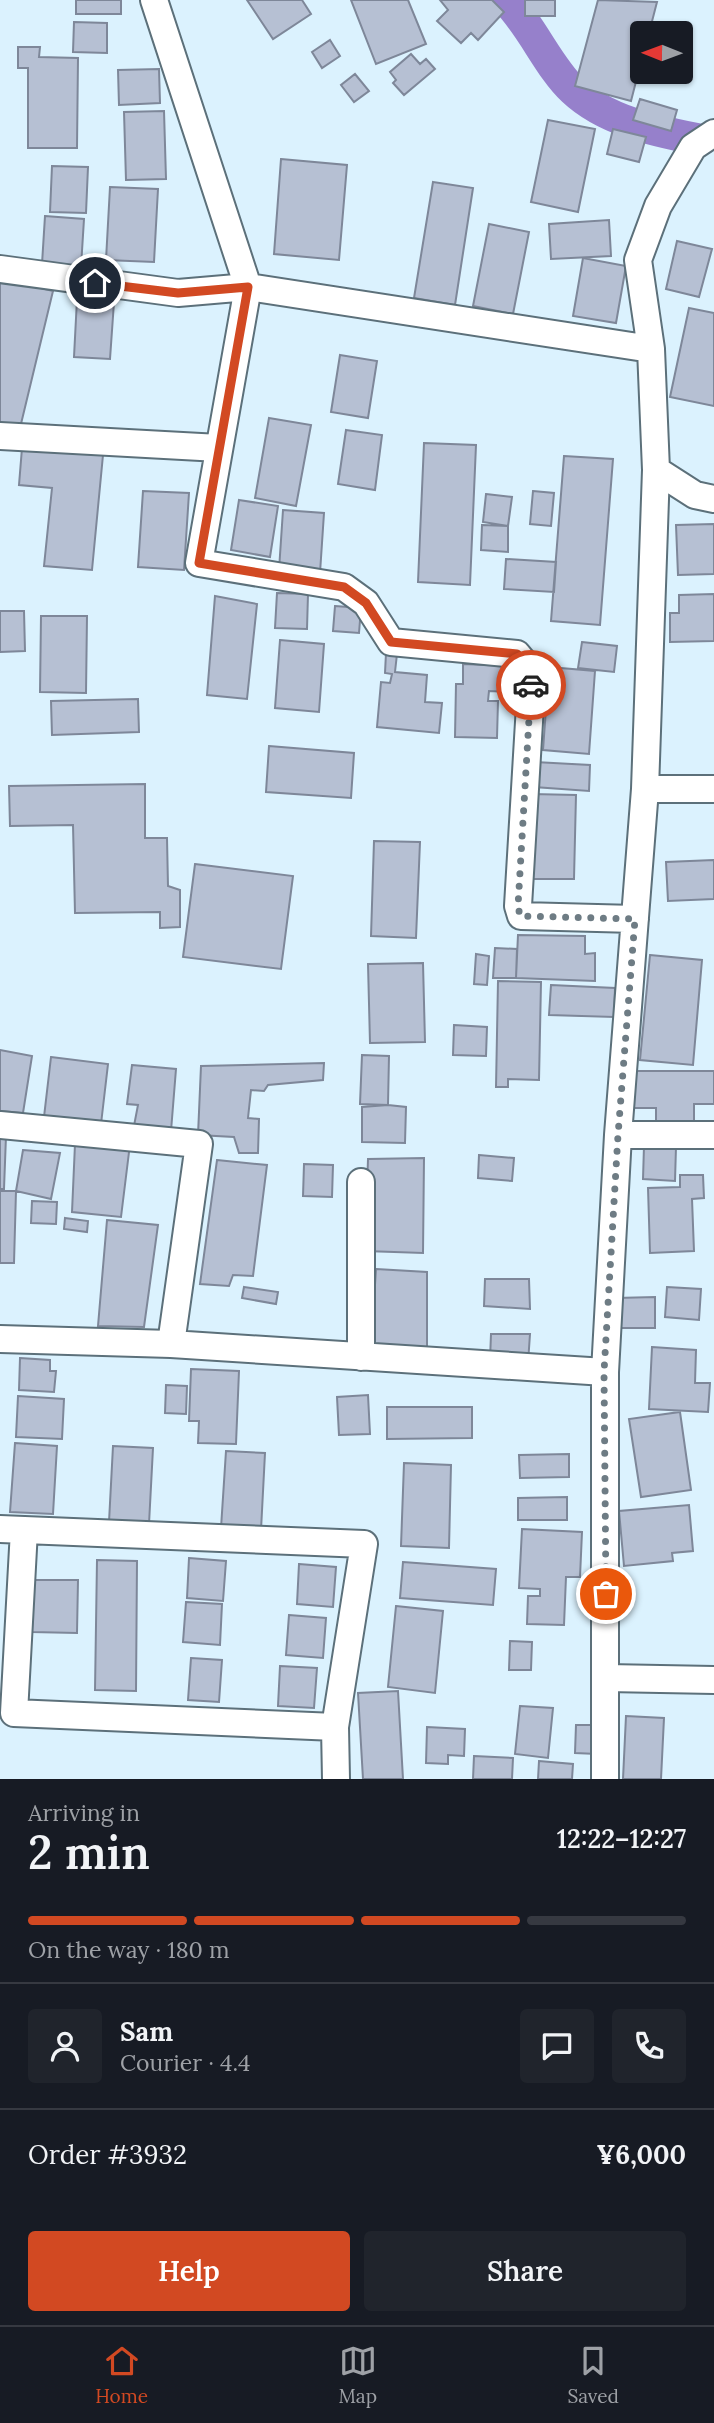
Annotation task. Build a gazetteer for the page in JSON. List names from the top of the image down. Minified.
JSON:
{"north":"left","page":{"heading":["2 min","Arriving in","12:22–12:27"],"panel":["Sam","Courier · 4.4","Order #3932","¥6,000"],"bar":"On the way · 180 m","buttons":["Help","Share"],"tabs":["Home","Map","Saved"]}}
